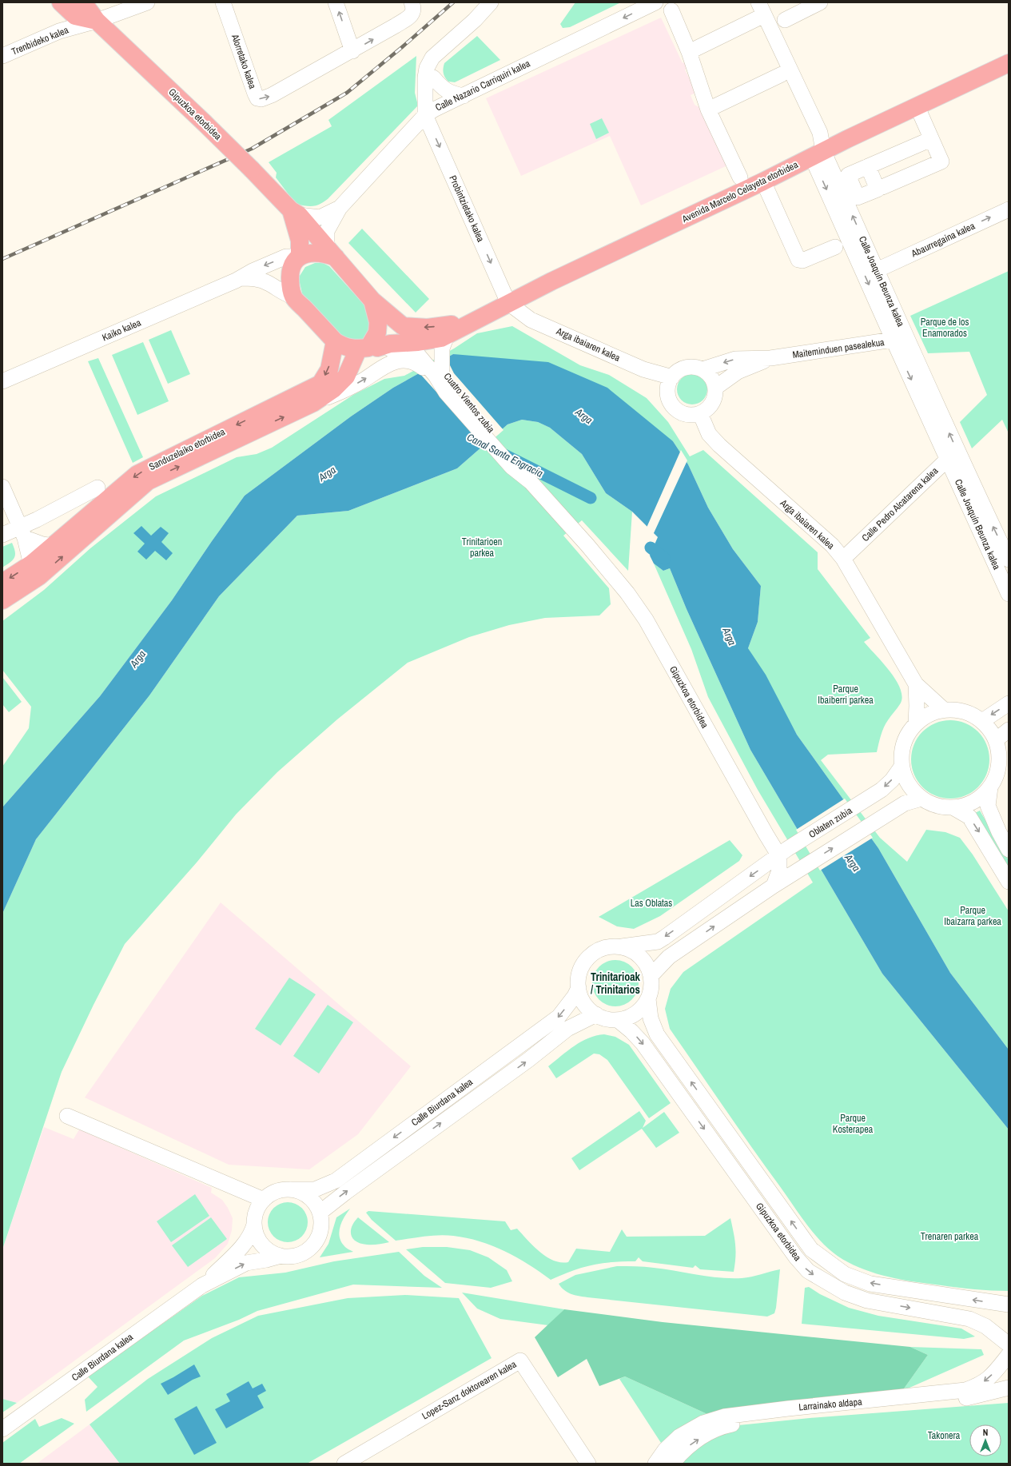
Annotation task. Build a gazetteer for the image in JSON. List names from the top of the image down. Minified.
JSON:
{"streets":{"main road":["Gipuzkoa etorbidea","Avenida Marcelo Celayeta etorbidea","Sanduzelaiko etorbidea"],"street":["Trenbideko kalea","Alorretako kalea","Calle Nazario Carriquiri kalea","Probintzietako kalea","Abaurregaina kalea","Calle Joaquín Beunza kalea","Kaiko kalea","Arga ibaiaren kalea","Maiteminduen pasealekua","Cuatro Vientos zubia","Calle Pedro Alcatarena kalea","Oblaten zubia","Calle Biurdana kalea","Lopez-Sanz doktorearen kalea","Larrainako aldapa"]},"crossings":[["Trenbideko kalea","Gipuzkoa etorbidea"],["Calle Nazario Carriquiri kalea","Gipuzkoa etorbidea"],["Calle Nazario Carriquiri kalea","Probintzietako kalea"],["Gipuzkoa etorbidea","Kaiko kalea"],["Gipuzkoa etorbidea","Cuatro Vientos zubia"],["Gipuzkoa etorbidea","Sanduzelaiko etorbidea"],["Gipuzkoa etorbidea","Oblaten zubia"],["Gipuzkoa etorbidea","Calle Biurdana kalea"],["Avenida Marcelo Celayeta etorbidea","Probintzietako kalea"],["Avenida Marcelo Celayeta etorbidea","Calle Joaquín Beunza kalea"],["Avenida Marcelo Celayeta etorbidea","Arga ibaiaren kalea"],["Avenida Marcelo Celayeta etorbidea","Cuatro Vientos zubia"],["Avenida Marcelo Celayeta etorbidea","Sanduzelaiko etorbidea"],["Probintzietako kalea","Arga ibaiaren kalea"],["Abaurregaina kalea","Calle Joaquín Beunza kalea"],["Calle Joaquín Beunza kalea","Maiteminduen pasealekua"],["Calle Joaquín Beunza kalea","Calle Pedro Alcatarena kalea"],["Arga ibaiaren kalea","Maiteminduen pasealekua"],["Arga ibaiaren kalea","Calle Pedro Alcatarena kalea"],["Arga ibaiaren kalea","Oblaten zubia"],["Cuatro Vientos zubia","Sanduzelaiko etorbidea"]],"one_way":["Probintzietako kalea"],"districts":["Trinitarioak / Trinitarios"],"water":["Arga","Canal Santa Engracia"],"parks":["Parque de los Enamorados","Trinitarioen parkea","Parque Ibaiberri parkea","Las Oblatas","Parque Ibaizarra parkea","Parque Kosterapea","Trenaren parkea","Takonera"],"north":"top"}
